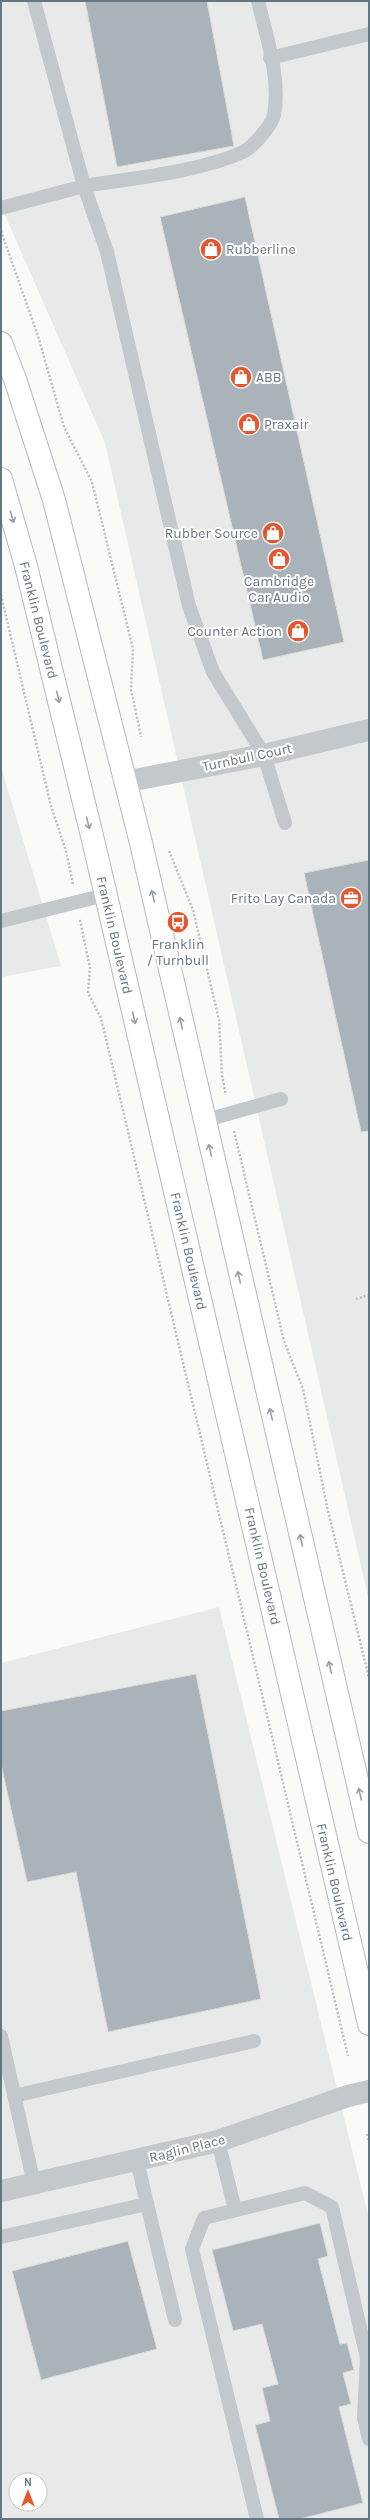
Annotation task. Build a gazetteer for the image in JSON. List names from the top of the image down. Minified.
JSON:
{"streets":{"main road":["Franklin Boulevard"],"street":["Turnbull Court","Raglin Place"]},"places":{"shop":["Rubberline","ABB","Praxair","Rubber Source","Cambridge Car Audio","Counter Action"],"office":["Frito Lay Canada"],"bus stop":["Franklin / Turnbull"]},"north":"top"}
